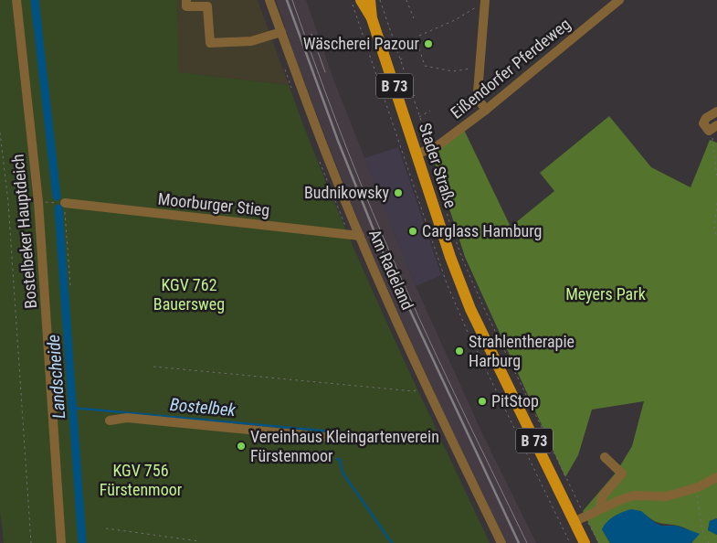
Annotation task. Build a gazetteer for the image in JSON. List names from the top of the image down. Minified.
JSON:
{"streets":{"main road":["B 73","Stader Straße"],"street":["Eißendorfer Pferdeweg","Moorburger Stieg","Bostelbeker Hauptdeich","Am Radeland"]},"crossings":[["Eißendorfer Pferdeweg","Stader Straße"],["Moorburger Stieg","Am Radeland"]],"water":["Landscheide","Bostelbek"],"parks":["KGV 762 Bauersweg","Meyers Park","KGV 756 Fürstenmoor"],"places":["Wäscherei Pazour","Budnikowsky","Carglass Hamburg","Strahlentherapie Harburg","PitStop","Vereinhaus Kleingartenverein Fürstenmoor"]}
